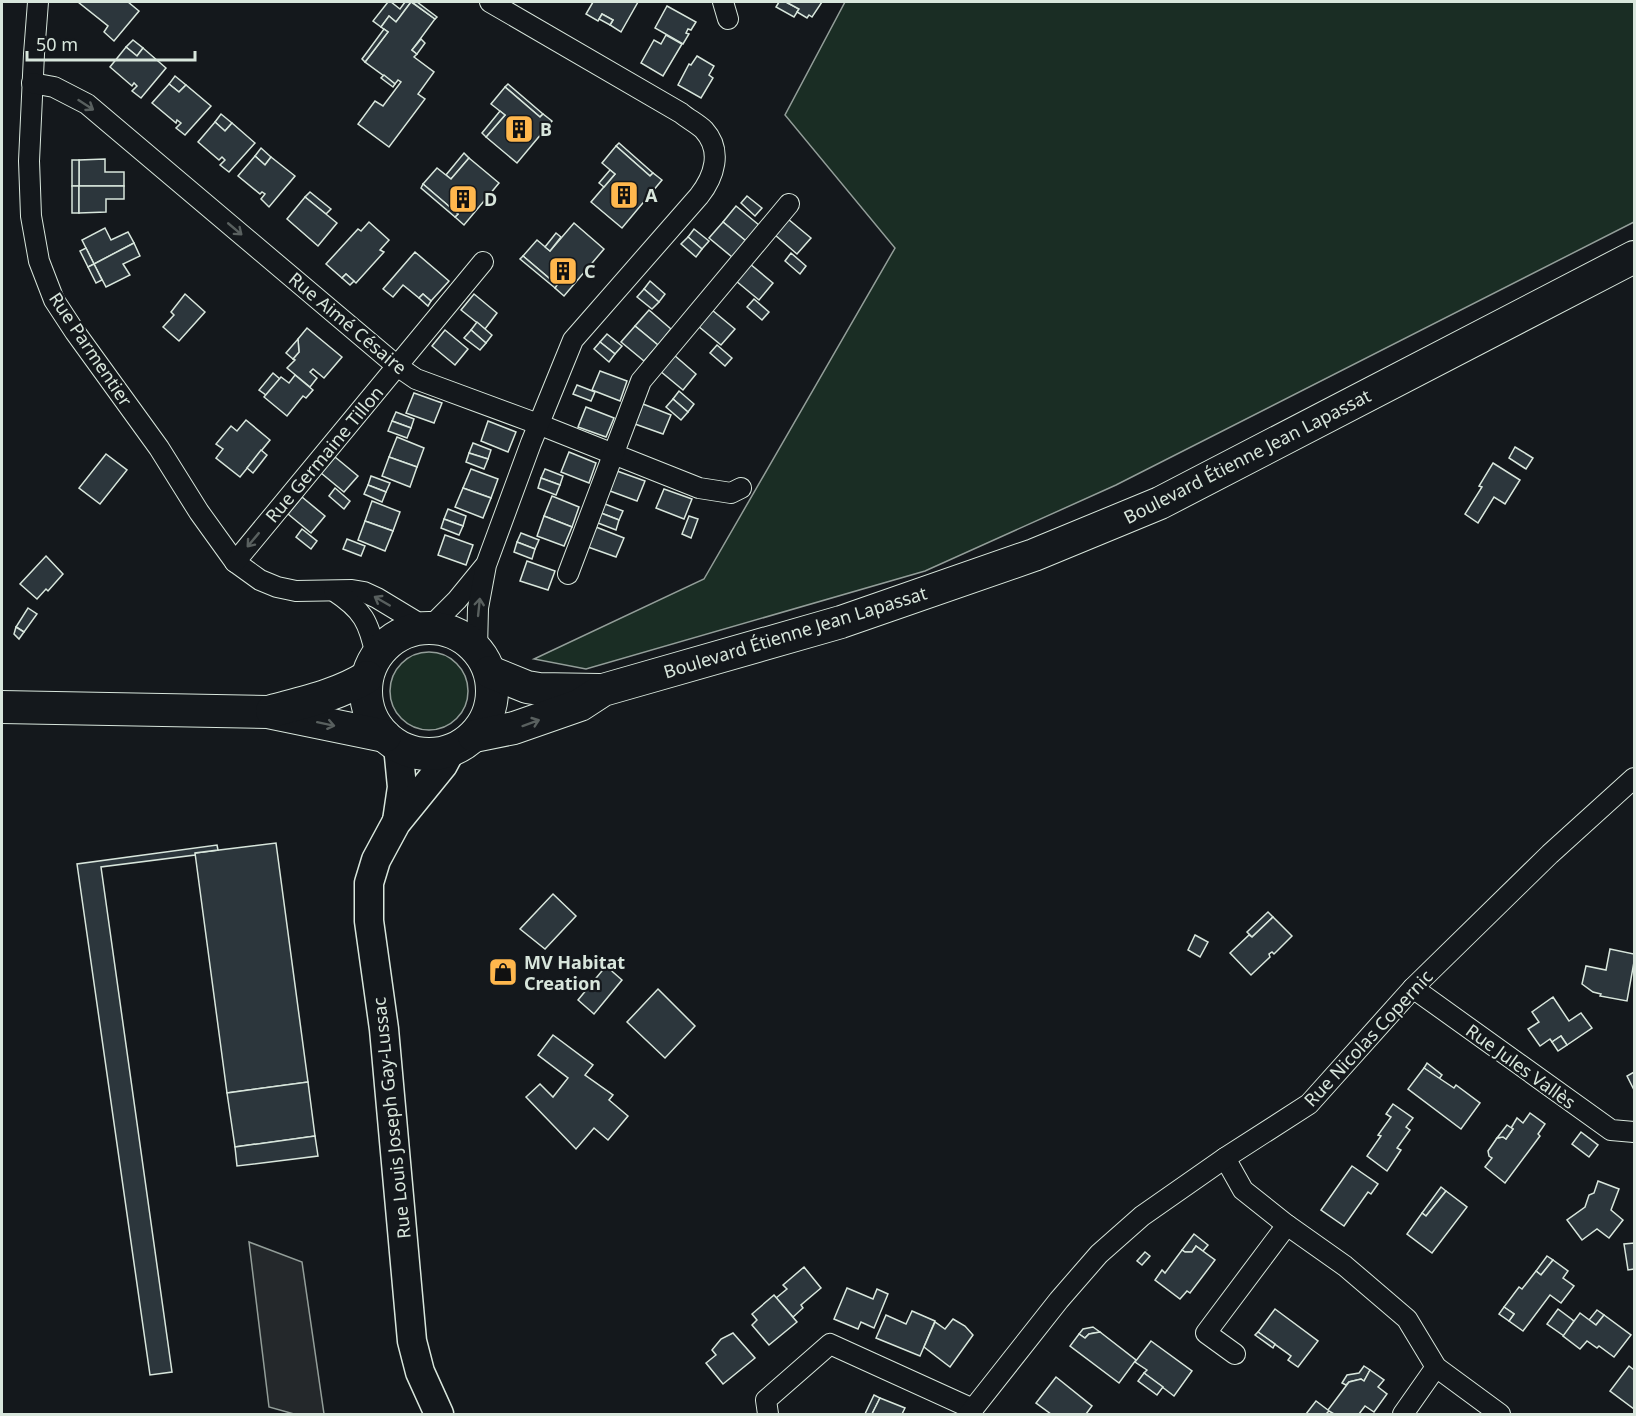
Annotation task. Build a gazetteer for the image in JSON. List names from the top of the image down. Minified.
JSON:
{"streets":{"main road":["Boulevard Étienne Jean Lapassat"],"street":["Rue Aimé Césaire","Rue Parmentier","Rue Germaine Tillon","Rue Nicolas Copernic","Rue Jules Vallès","Rue Louis Joseph Gay-Lussac"]},"crossings":[["Rue Aimé Césaire","Rue Parmentier"],["Rue Aimé Césaire","Rue Germaine Tillon"],["Rue Parmentier","Rue Germaine Tillon"],["Rue Parmentier","Boulevard Étienne Jean Lapassat"],["Rue Parmentier","Rue Louis Joseph Gay-Lussac"],["Boulevard Étienne Jean Lapassat","Rue Louis Joseph Gay-Lussac"],["Rue Nicolas Copernic","Rue Jules Vallès"]],"one_way":["Rue Aimé Césaire","Rue Germaine Tillon"],"places":{"building":["B","A","D","C"],"shop":["MV Habitat Creation"]},"scale_bar":"50 m"}
